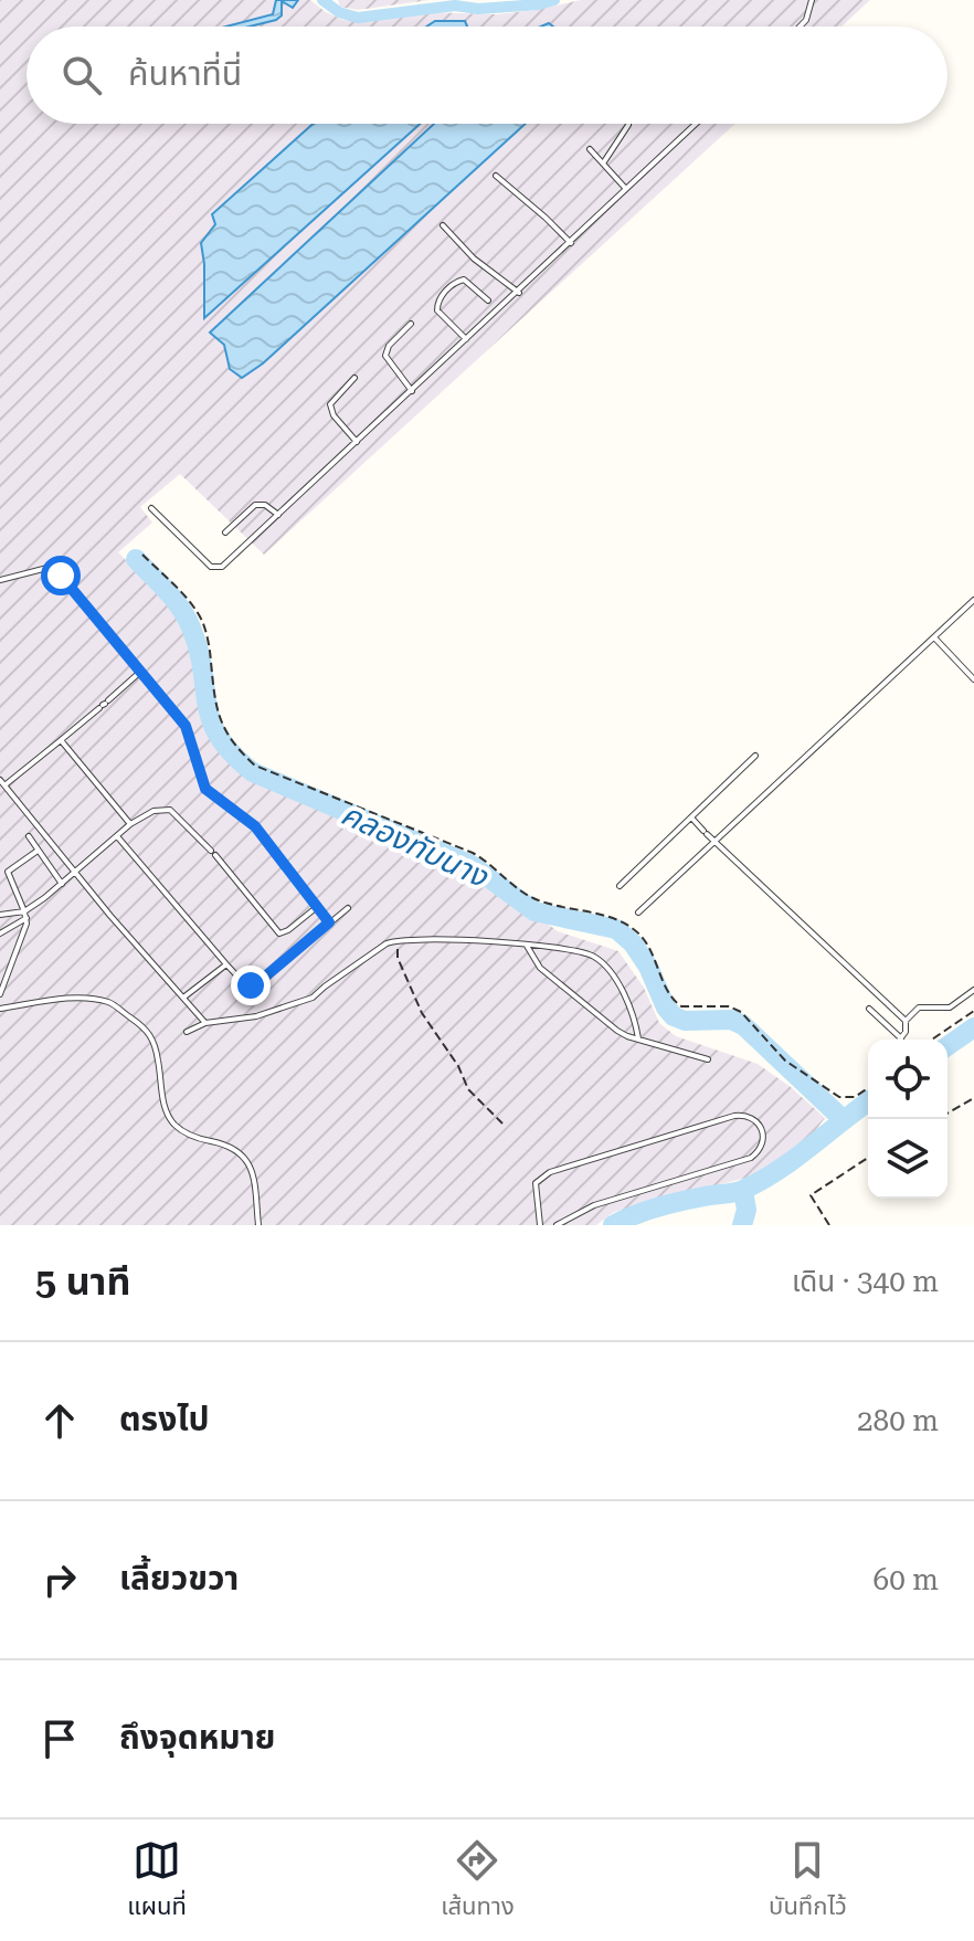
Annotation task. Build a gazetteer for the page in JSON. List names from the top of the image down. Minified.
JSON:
{"water":["คลองทับนาง"],"page":{"search":"ค้นหาที่นี่","heading":["5 นาที","เดิน · 340 m"],"list":[["ตรงไป","280 m"],["เลี้ยวขวา","60 m"],"ถึงจุดหมาย"],"nav":["แผนที่","เส้นทาง","บันทึกไว้"]}}
